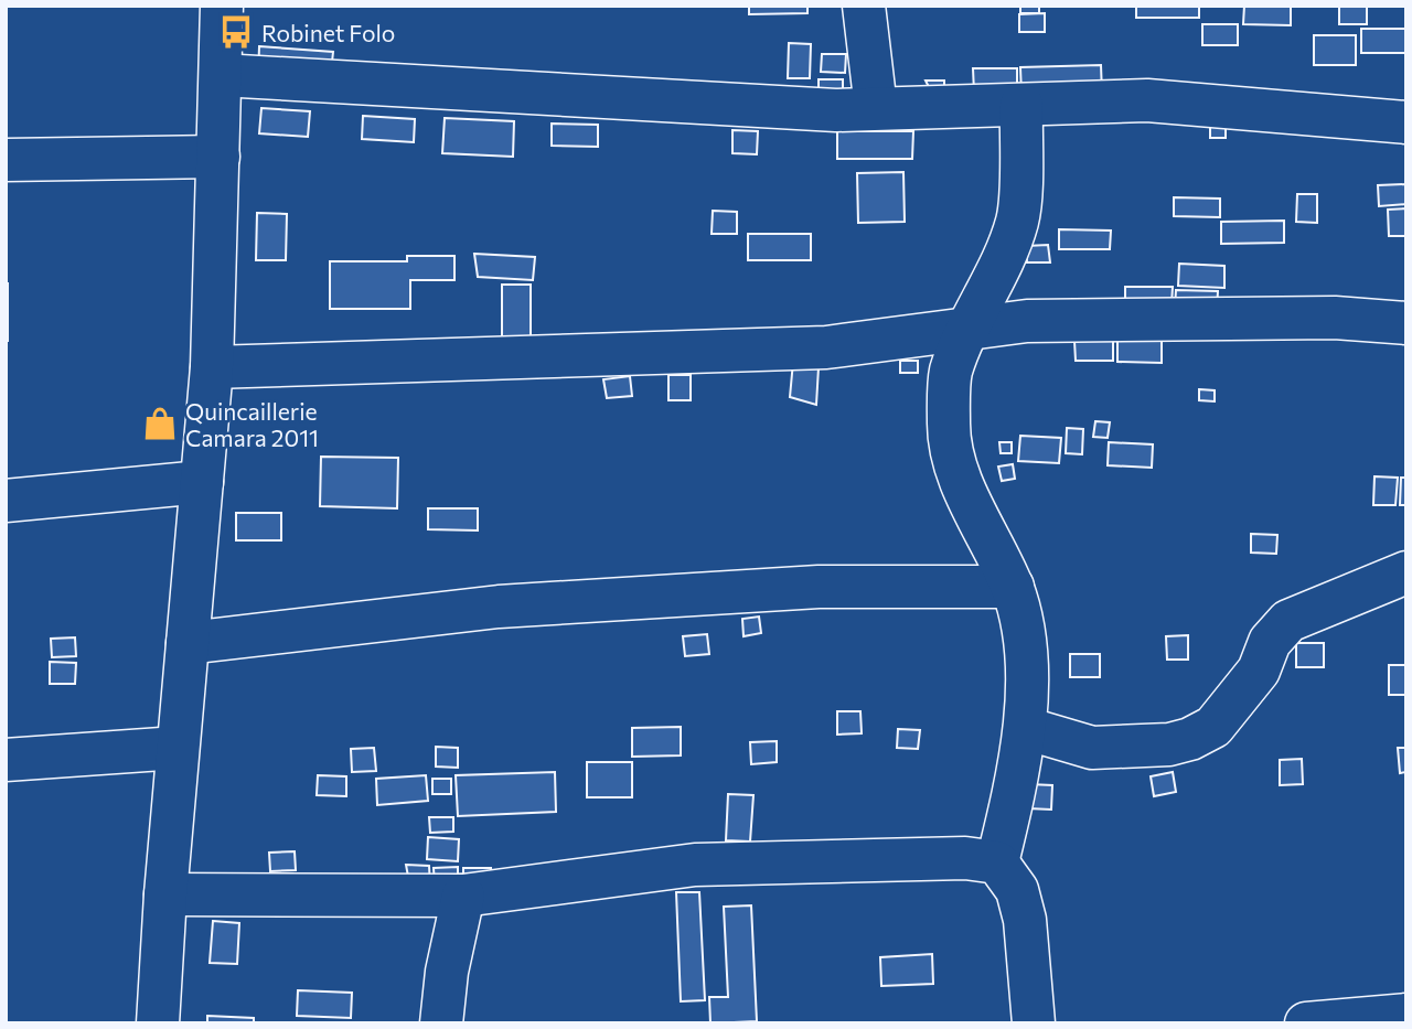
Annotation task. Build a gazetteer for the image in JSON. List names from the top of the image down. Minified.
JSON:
{"places":{"bus stop":["Robinet Folo"],"shop":["Quincaillerie Camara 2011"]}}
